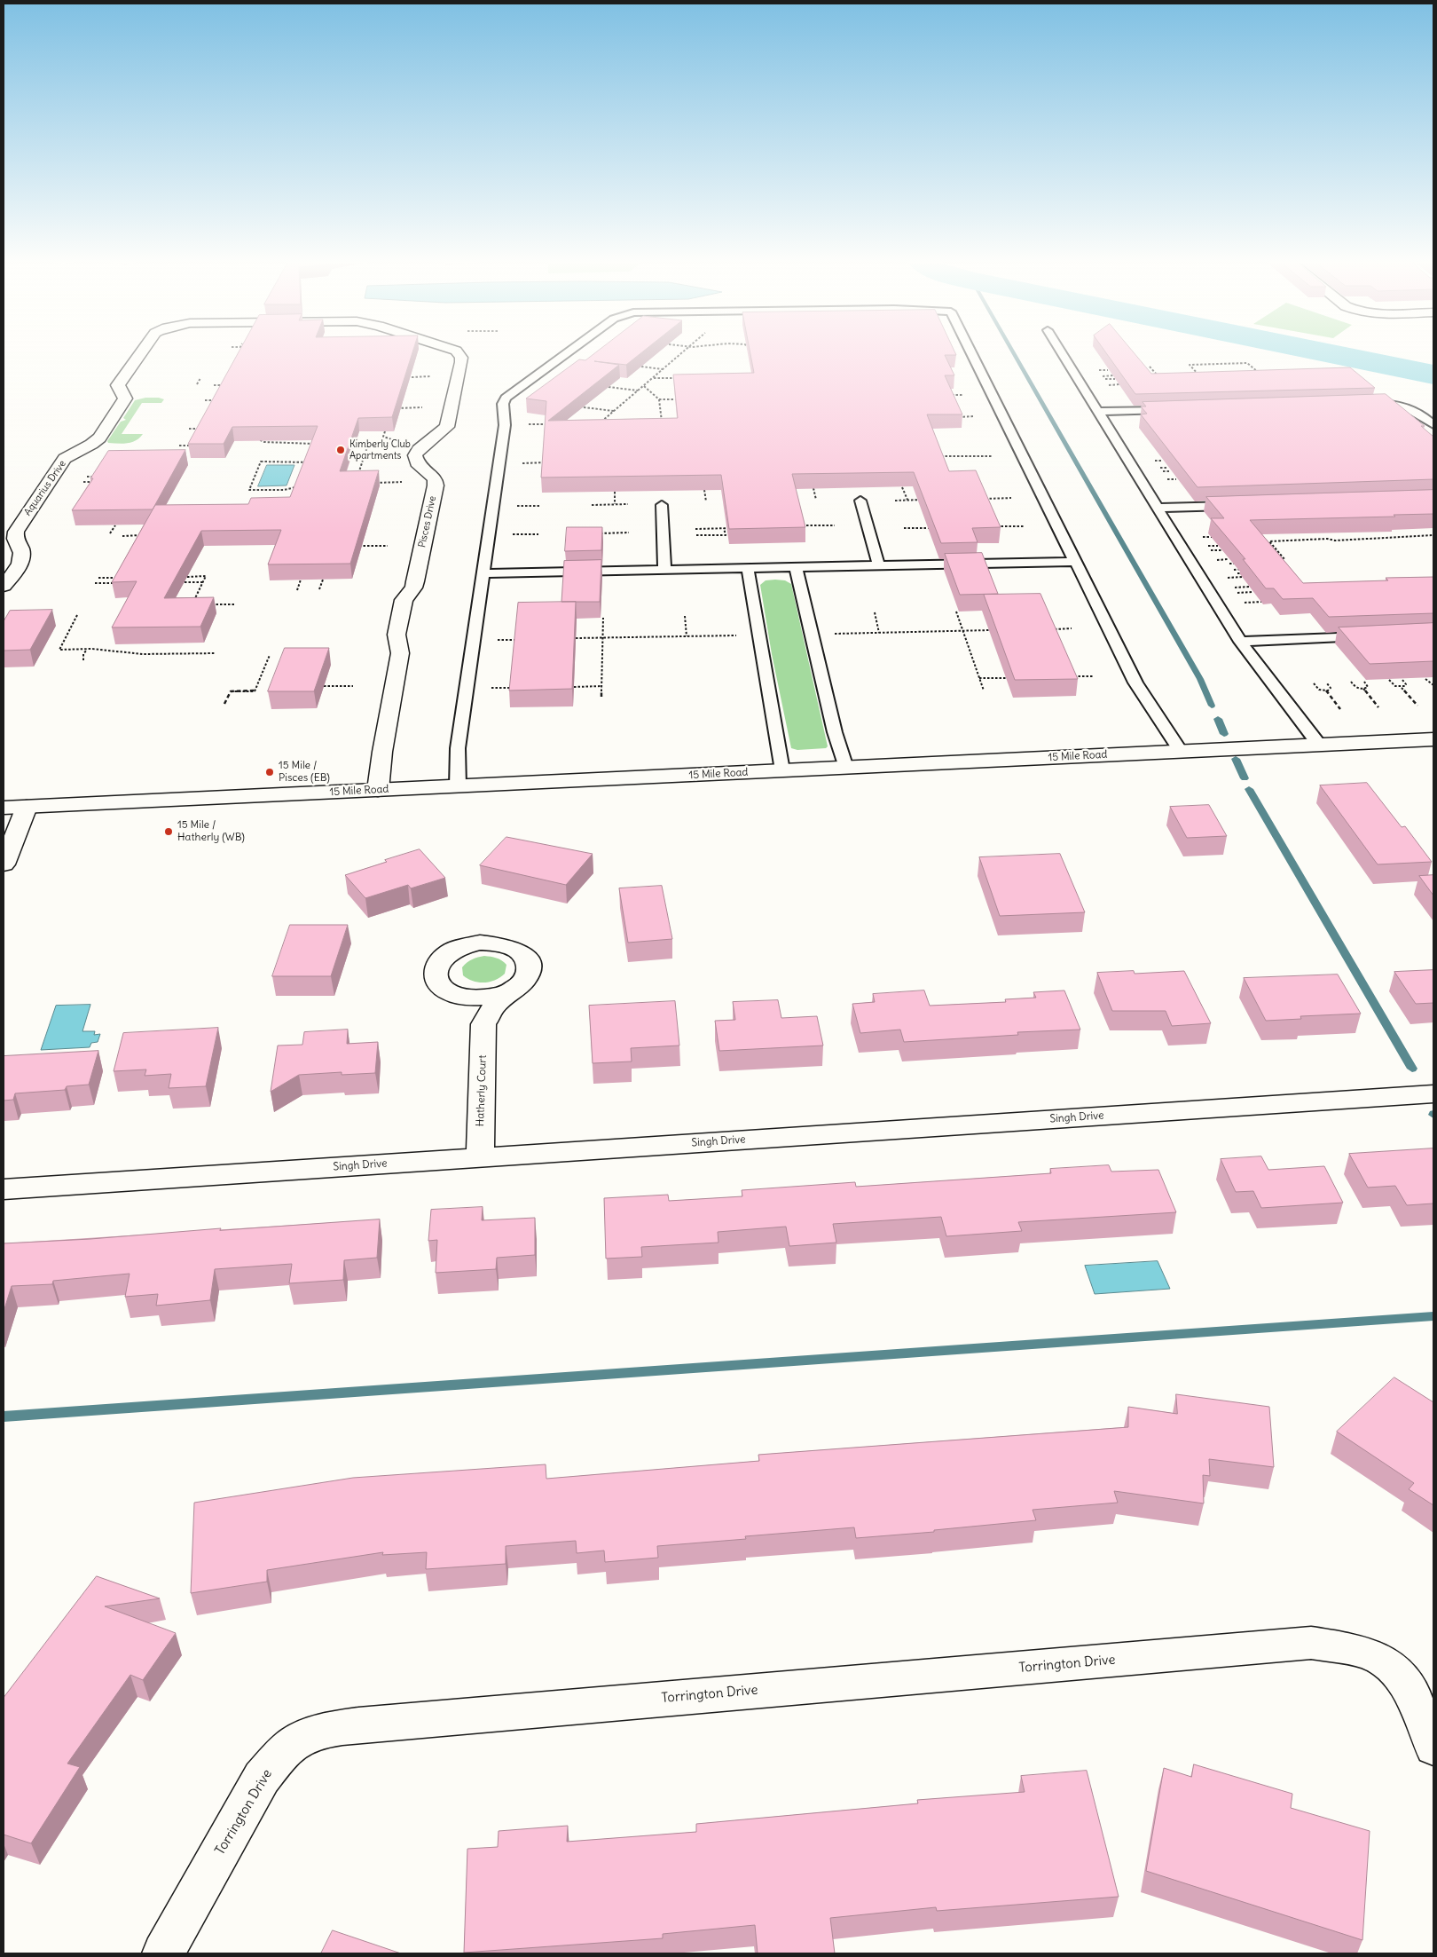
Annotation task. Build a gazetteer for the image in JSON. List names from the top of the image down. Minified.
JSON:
{"streets":{"street":["Aquarius Drive","Pisces Drive","15 Mile Road","Hatherly Court","Singh Drive","Torrington Drive"]},"crossings":[["Pisces Drive","15 Mile Road"],["Hatherly Court","Singh Drive"]],"places":["Kimberly Club Apartments","15 Mile / Pisces (EB)","15 Mile / Hatherly (WB)"]}
